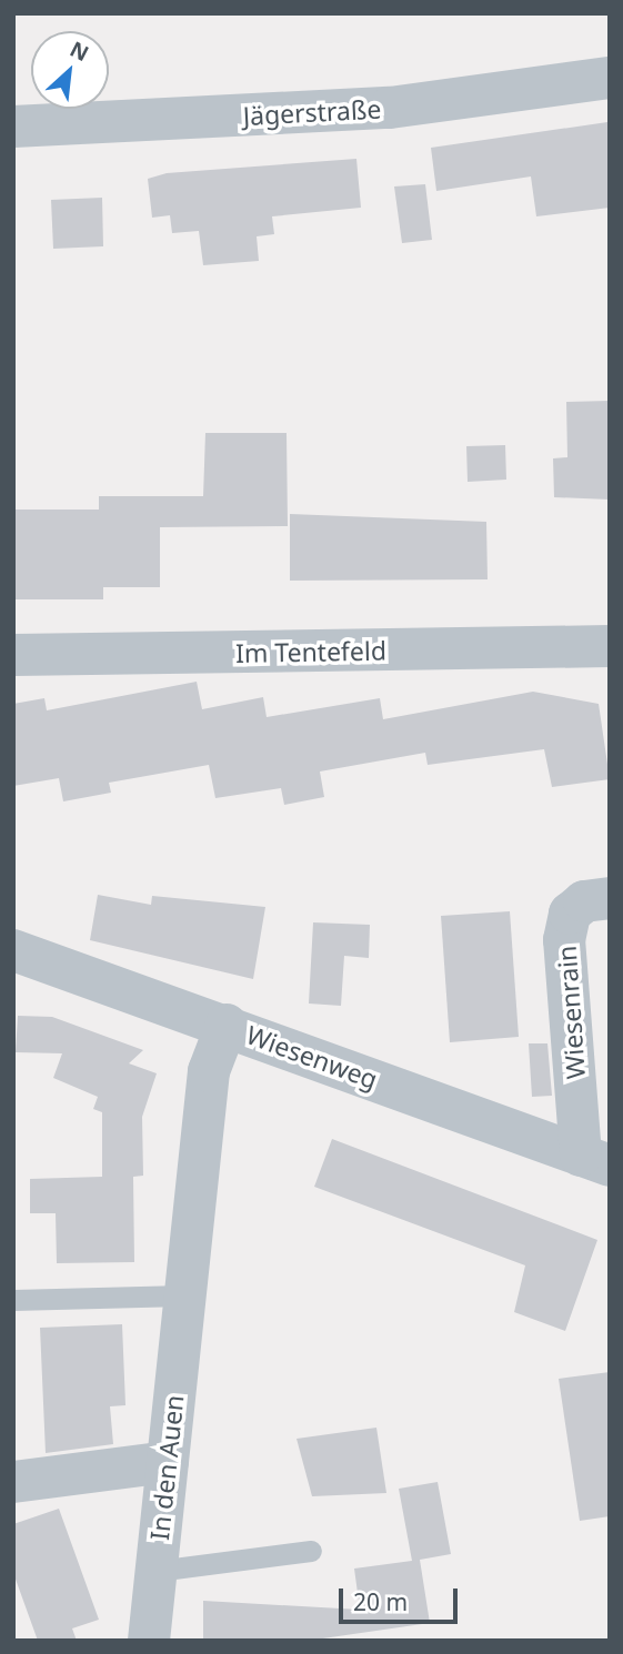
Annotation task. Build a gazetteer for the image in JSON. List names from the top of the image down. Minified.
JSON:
{"streets":{"street":["Jägerstraße","Im Tentefeld","Wiesenrain","Wiesenweg","In den Auen"]},"crossings":[["Wiesenrain","Wiesenweg"],["Wiesenweg","In den Auen"]],"scale_bar":"20 m","north":"top right"}
